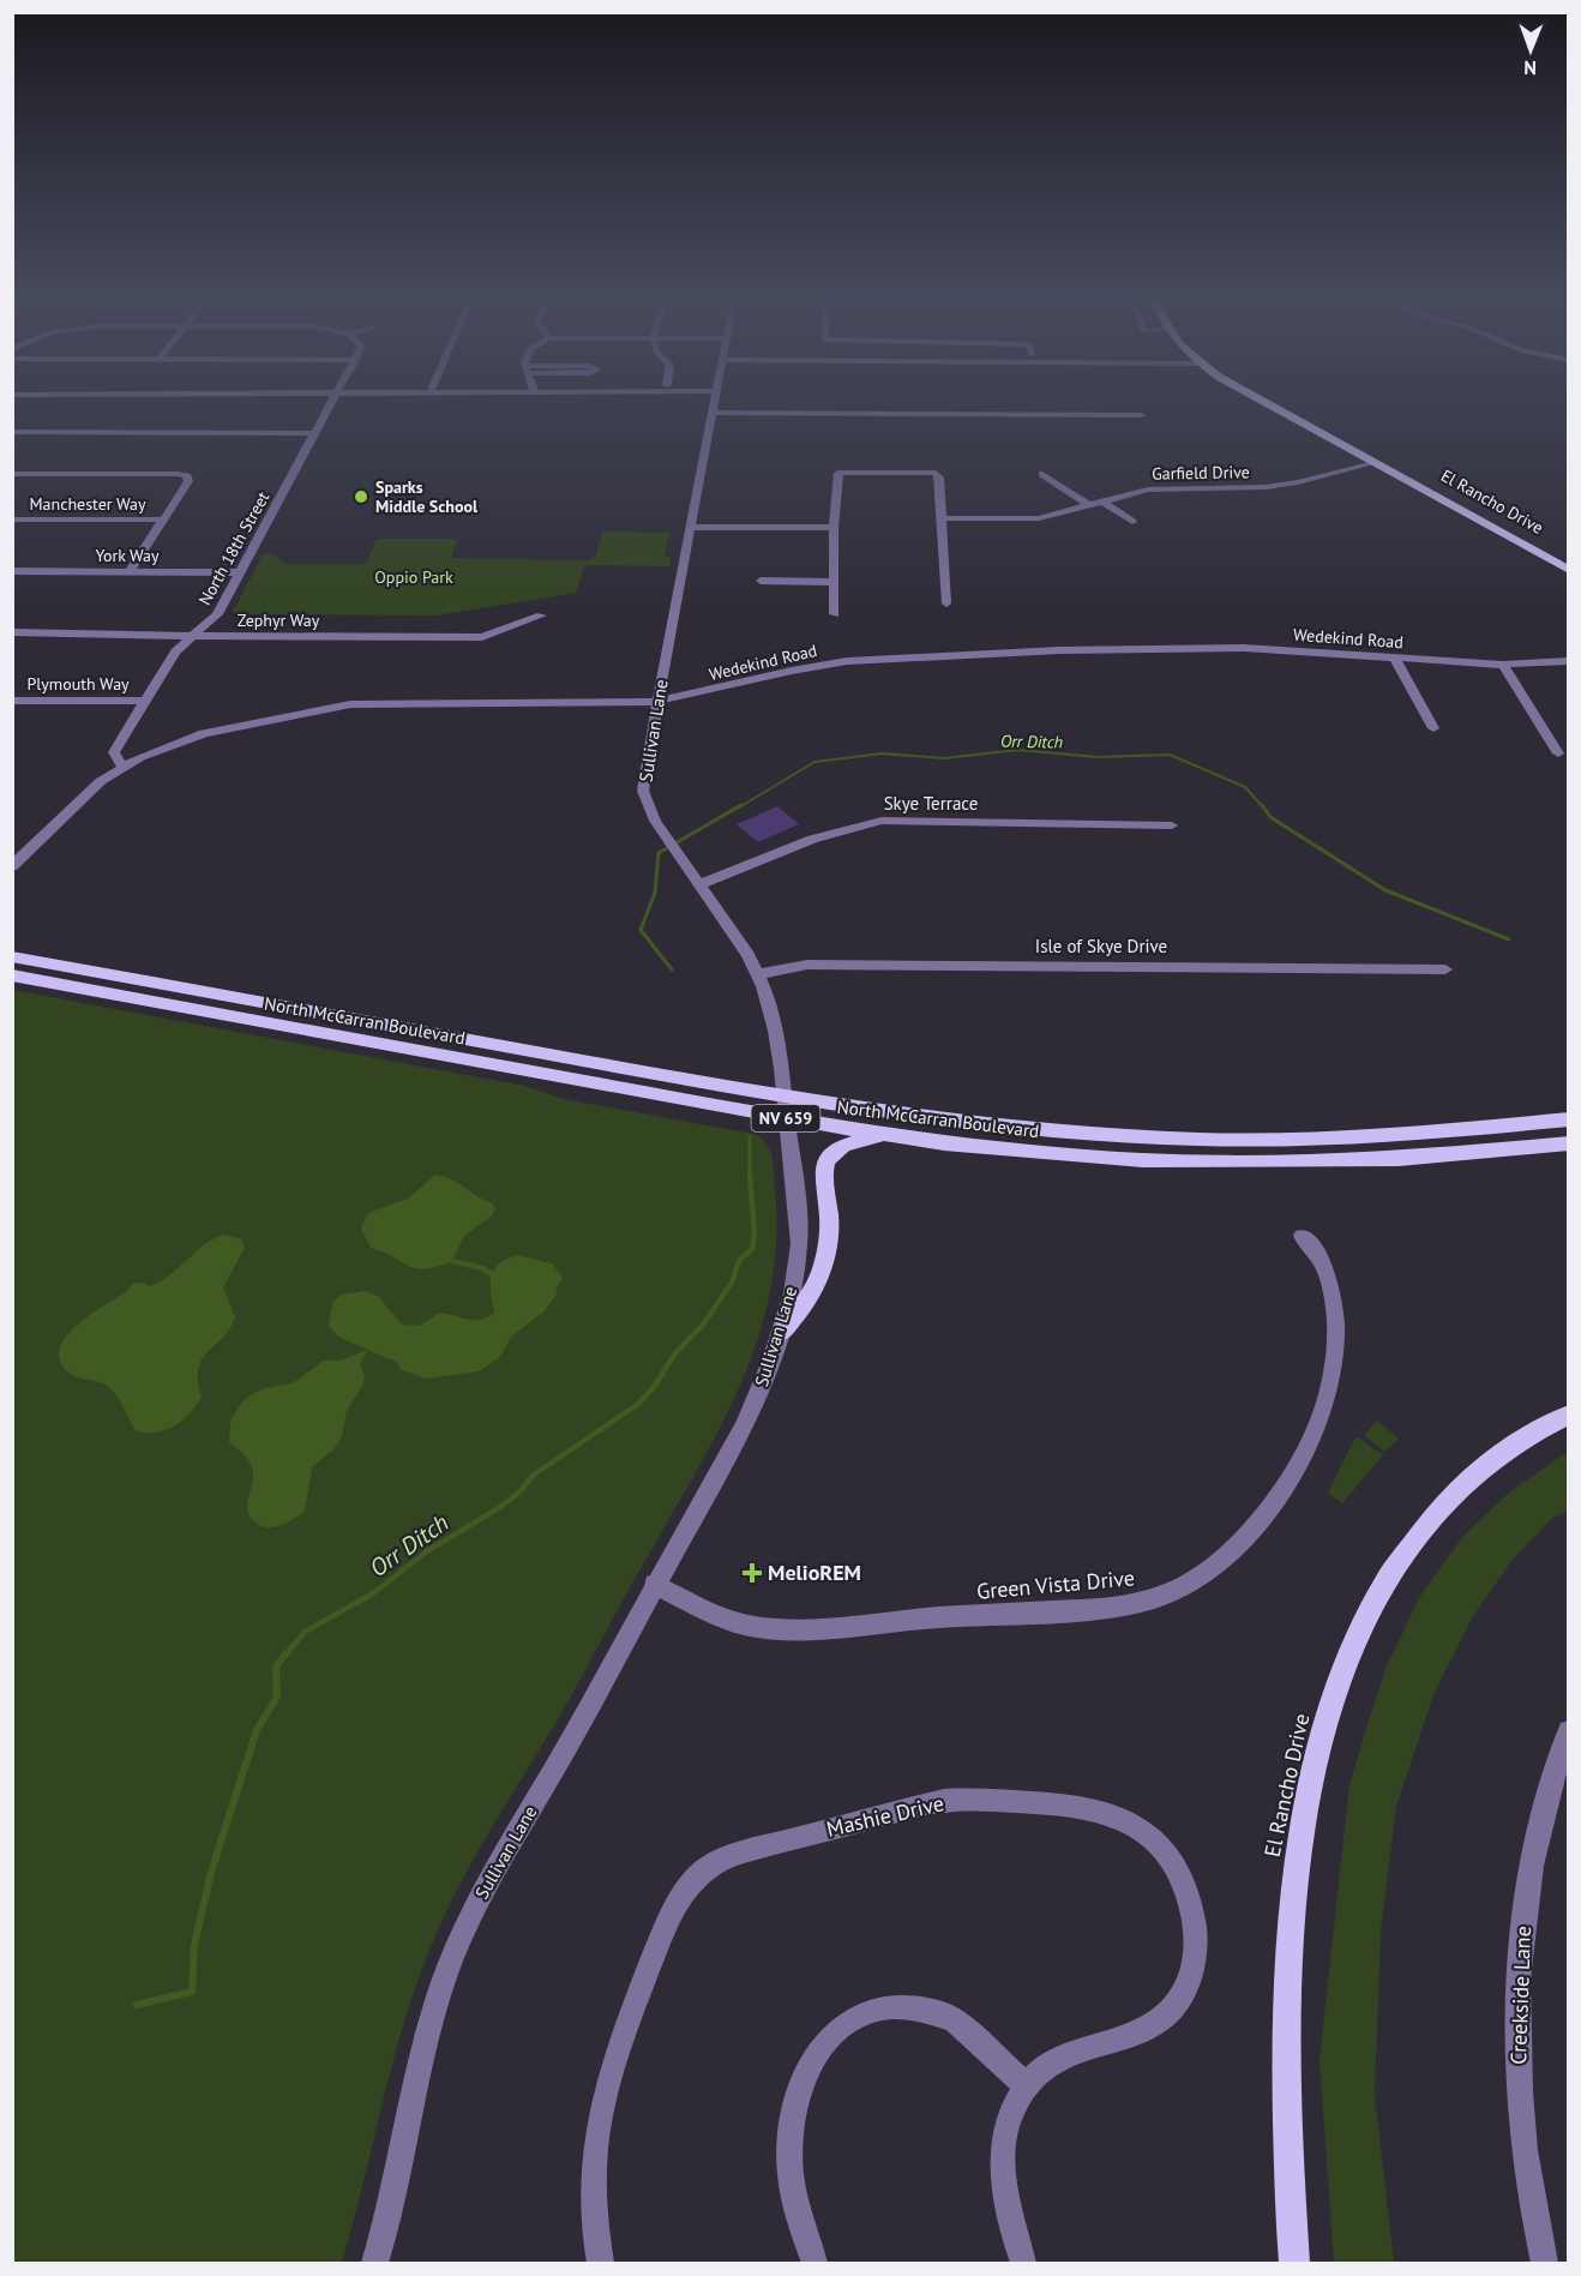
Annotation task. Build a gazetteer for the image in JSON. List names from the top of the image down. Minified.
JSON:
{"streets":{"main road":["El Rancho Drive","North McCarran Boulevard","NV 659"],"street":["Garfield Drive","Manchester Way","North 18th Street","York Way","Zephyr Way","Wedekind Road","Plymouth Way","Sullivan Lane","Skye Terrace","Isle of Skye Drive","Green Vista Drive","Mashie Drive","Creekside Lane"]},"crossings":[["Garfield Drive","El Rancho Drive"],["North 18th Street","York Way"],["North 18th Street","Zephyr Way"],["North 18th Street","Wedekind Road"],["North 18th Street","Plymouth Way"],["Wedekind Road","Sullivan Lane"],["Sullivan Lane","Skye Terrace"],["Sullivan Lane","Isle of Skye Drive"],["Sullivan Lane","North McCarran Boulevard"],["Sullivan Lane","Green Vista Drive"]],"water":["Orr Ditch"],"parks":["Oppio Park"],"places":{"other":["Sparks Middle School"],"health":["MelioREM"]},"north":"bottom"}
